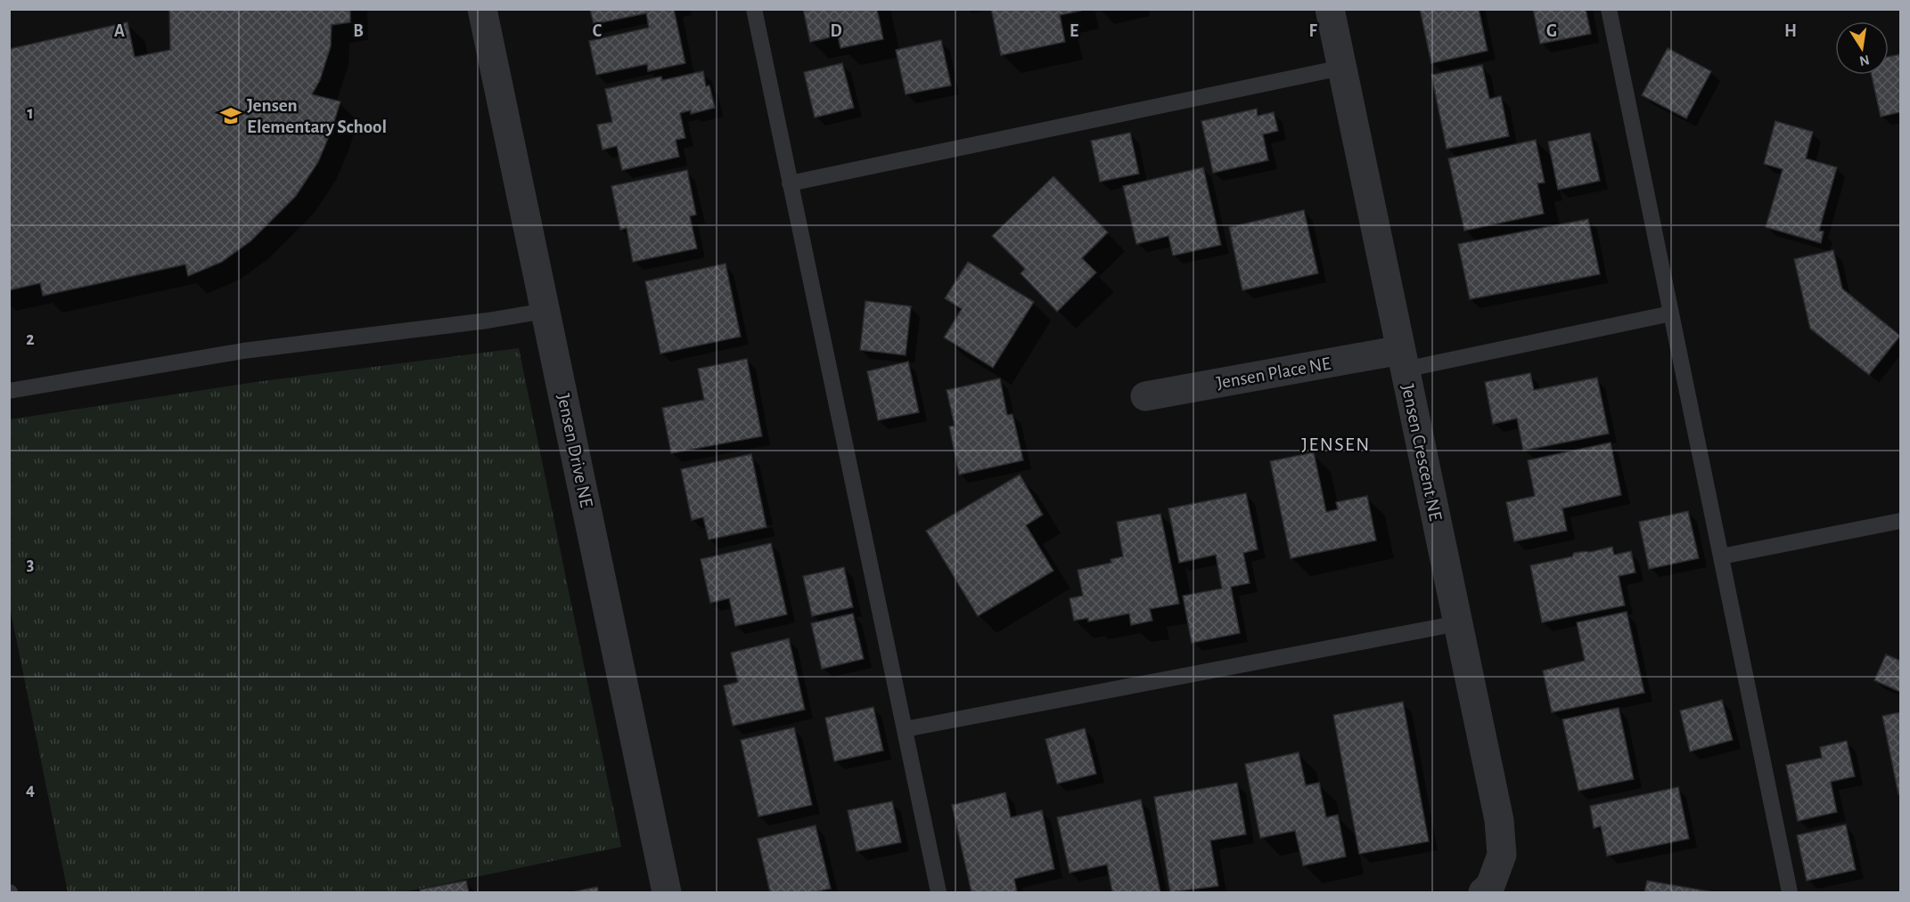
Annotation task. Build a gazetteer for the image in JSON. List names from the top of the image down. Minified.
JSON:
{"streets":{"street":["Jensen Place NE","Jensen Drive NE","Jensen Crescent NE"]},"crossings":[["Jensen Place NE","Jensen Crescent NE"]],"districts":["JENSEN"],"places":{"school or university":["Jensen Elementary School"]},"north":"bottom","grid":{"columns":["A","B","C","D","E","F","G","H"],"rows":["1","2","3","4"]}}
